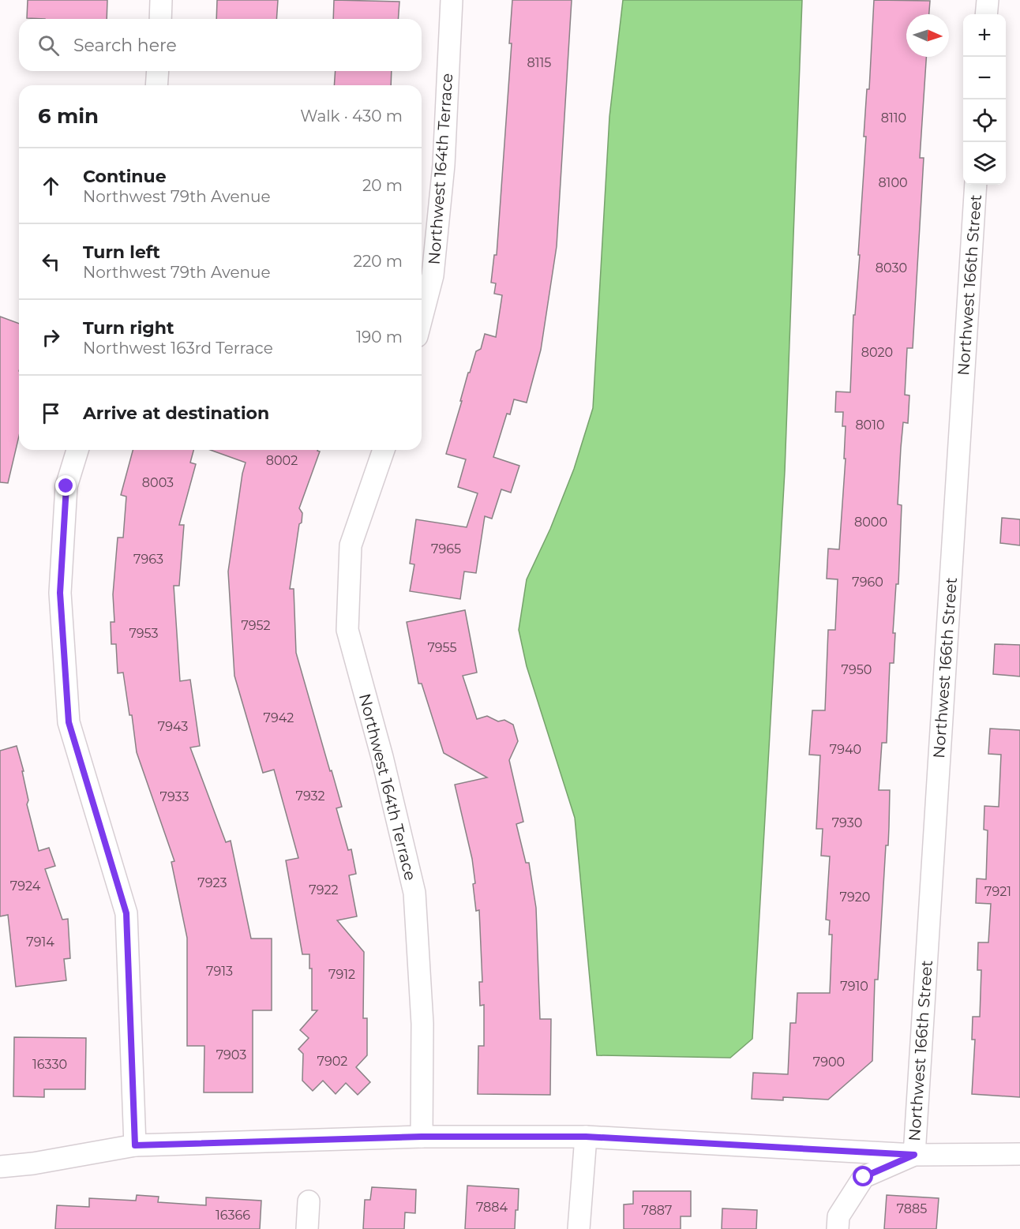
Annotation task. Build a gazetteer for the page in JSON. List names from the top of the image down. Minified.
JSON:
{"streets":{"street":["Northwest 164th Terrace","Northwest 166th Street"]},"house_numbers":["8115","8110","8100","8030","8020","8010","8002","8003","8000","7965","7963","7960","7952","7953","7955","7950","7942","7943","7940","7932","7933","7930","7923","7924","7922","7921","7920","7914","7913","7912","7910","7903","7902","7900","16330","7884","7885","7887","16366"],"north":"right","page":{"map_buttons":["+","−"],"search":"Search here","heading":["6 min","Walk · 430 m"],"list":[["Continue","Northwest 79th Avenue","20 m"],["Turn left","Northwest 79th Avenue","220 m"],["Turn right","Northwest 163rd Terrace","190 m"],"Arrive at destination"]}}
